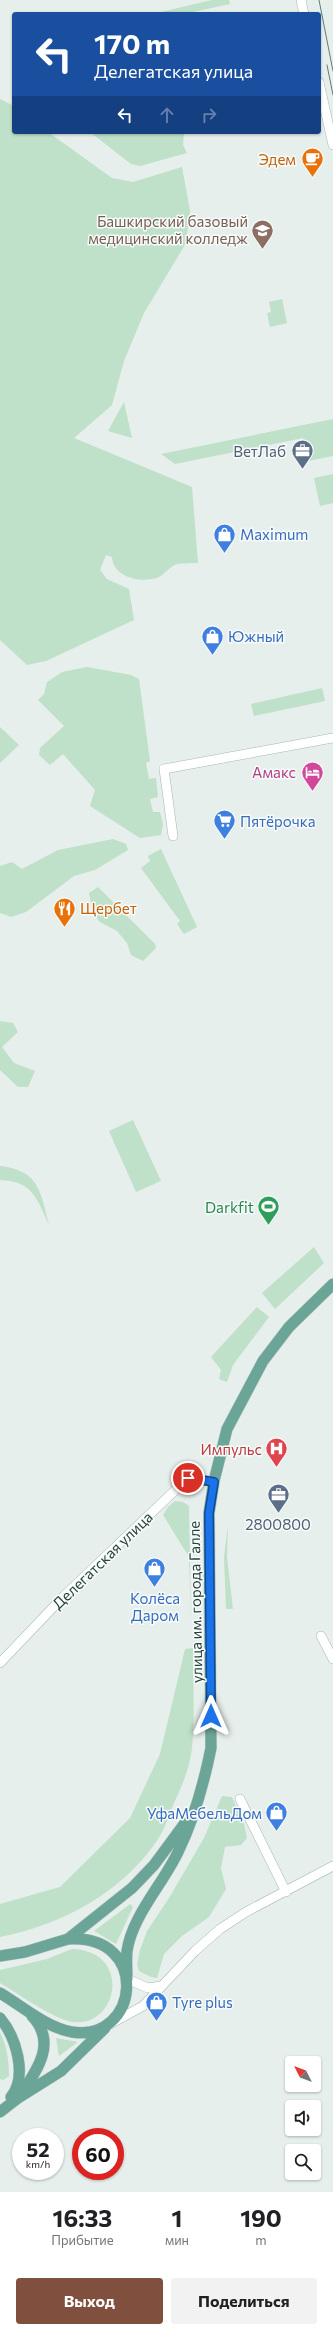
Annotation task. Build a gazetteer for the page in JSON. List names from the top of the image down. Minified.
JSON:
{"streets":{"main road":["улица им. города Галле"],"street":["Делегатская улица"]},"crossings":[["Делегатская улица","улица им. города Галле"]],"places":{"cafe":["Эдем"],"school or university":["Башкирский базовый медицинский колледж"],"office":["ВетЛаб","2800800"],"shop":["Maximum","Южный","Колёса Даром","УфаМебельДом","Tyre plus"],"hotel":["Амакс"],"supermarket":["Пятёрочка"],"restaurant":["Щербет"],"sports":["Darkfit"],"hospital":["Импульс"]},"north":"top left","page":{"turn":["170 m","Делегатская улица"],"speed":"52 km/h","limit":"60","eta":["16:33","Прибытие","1","мин","190","m"],"buttons":["Выход","Поделиться"]}}
